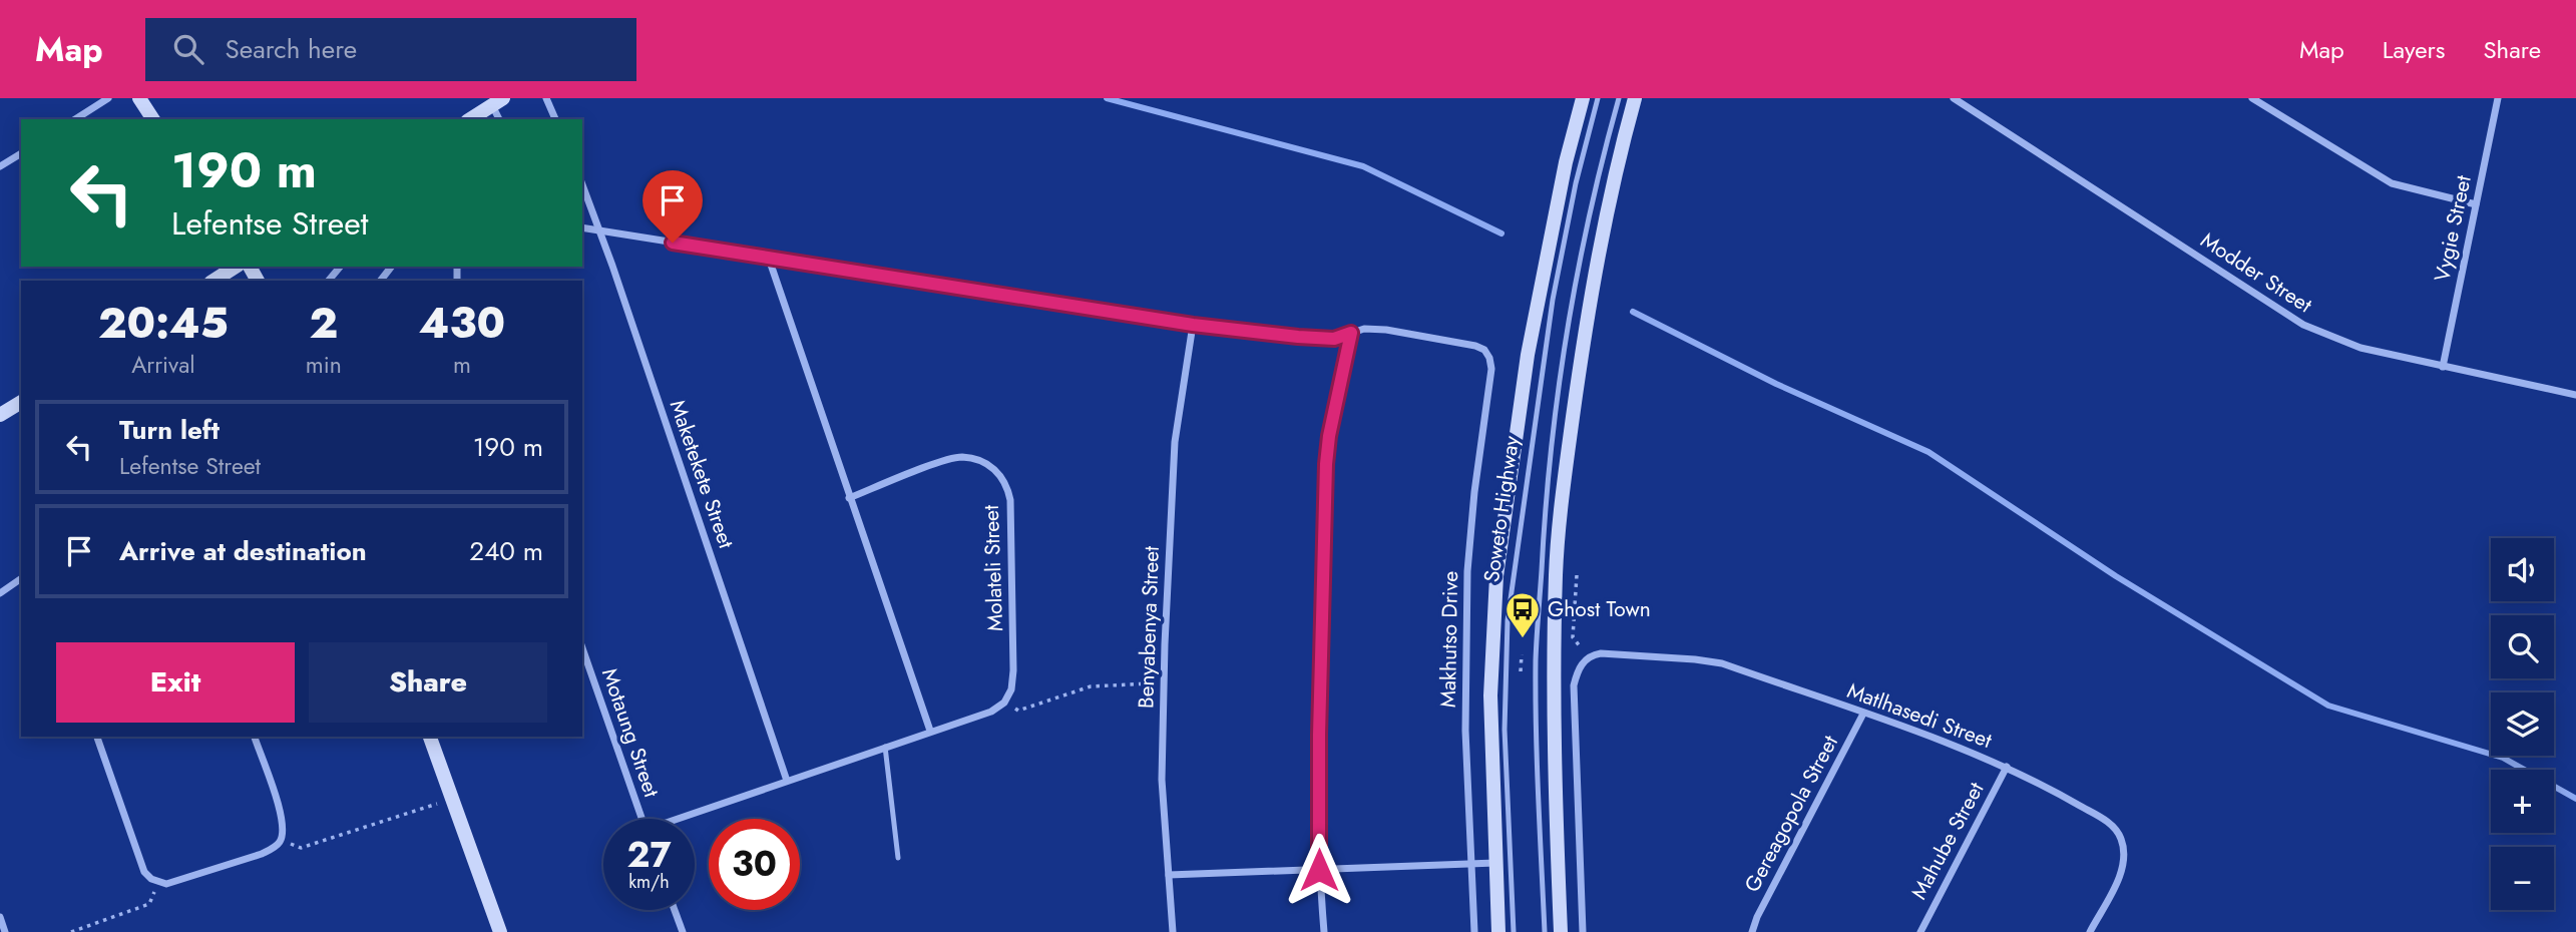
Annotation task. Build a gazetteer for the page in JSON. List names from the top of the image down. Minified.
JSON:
{"streets":{"main road":["Soweto Highway"],"street":["Vygie Street","Modder Street","Maketekete Street","Molateli Street","Benyabenya Street","Makhutso Drive","Matlhasedi Street","Motaung Street","Gereagopola Street","Mahube Street"]},"crossings":[["Vygie Street","Modder Street"],["Matlhasedi Street","Gereagopola Street"],["Matlhasedi Street","Mahube Street"]],"places":{"bus stop":["Ghost Town"]},"page":{"header":"Map","search":"Search here","nav":["Map","Layers","Share"],"turn":["190 m","Lefentse Street"],"eta":["20:45","Arrival","2","min","430","m"],"list":[{"name":"Turn left","note":"Lefentse Street","value":"190 m"},{"name":"Arrive at destination","value":"240 m"}],"map_buttons":["+","−"],"buttons":["Exit","Share"],"speed":"27 km/h","limit":"30"}}
